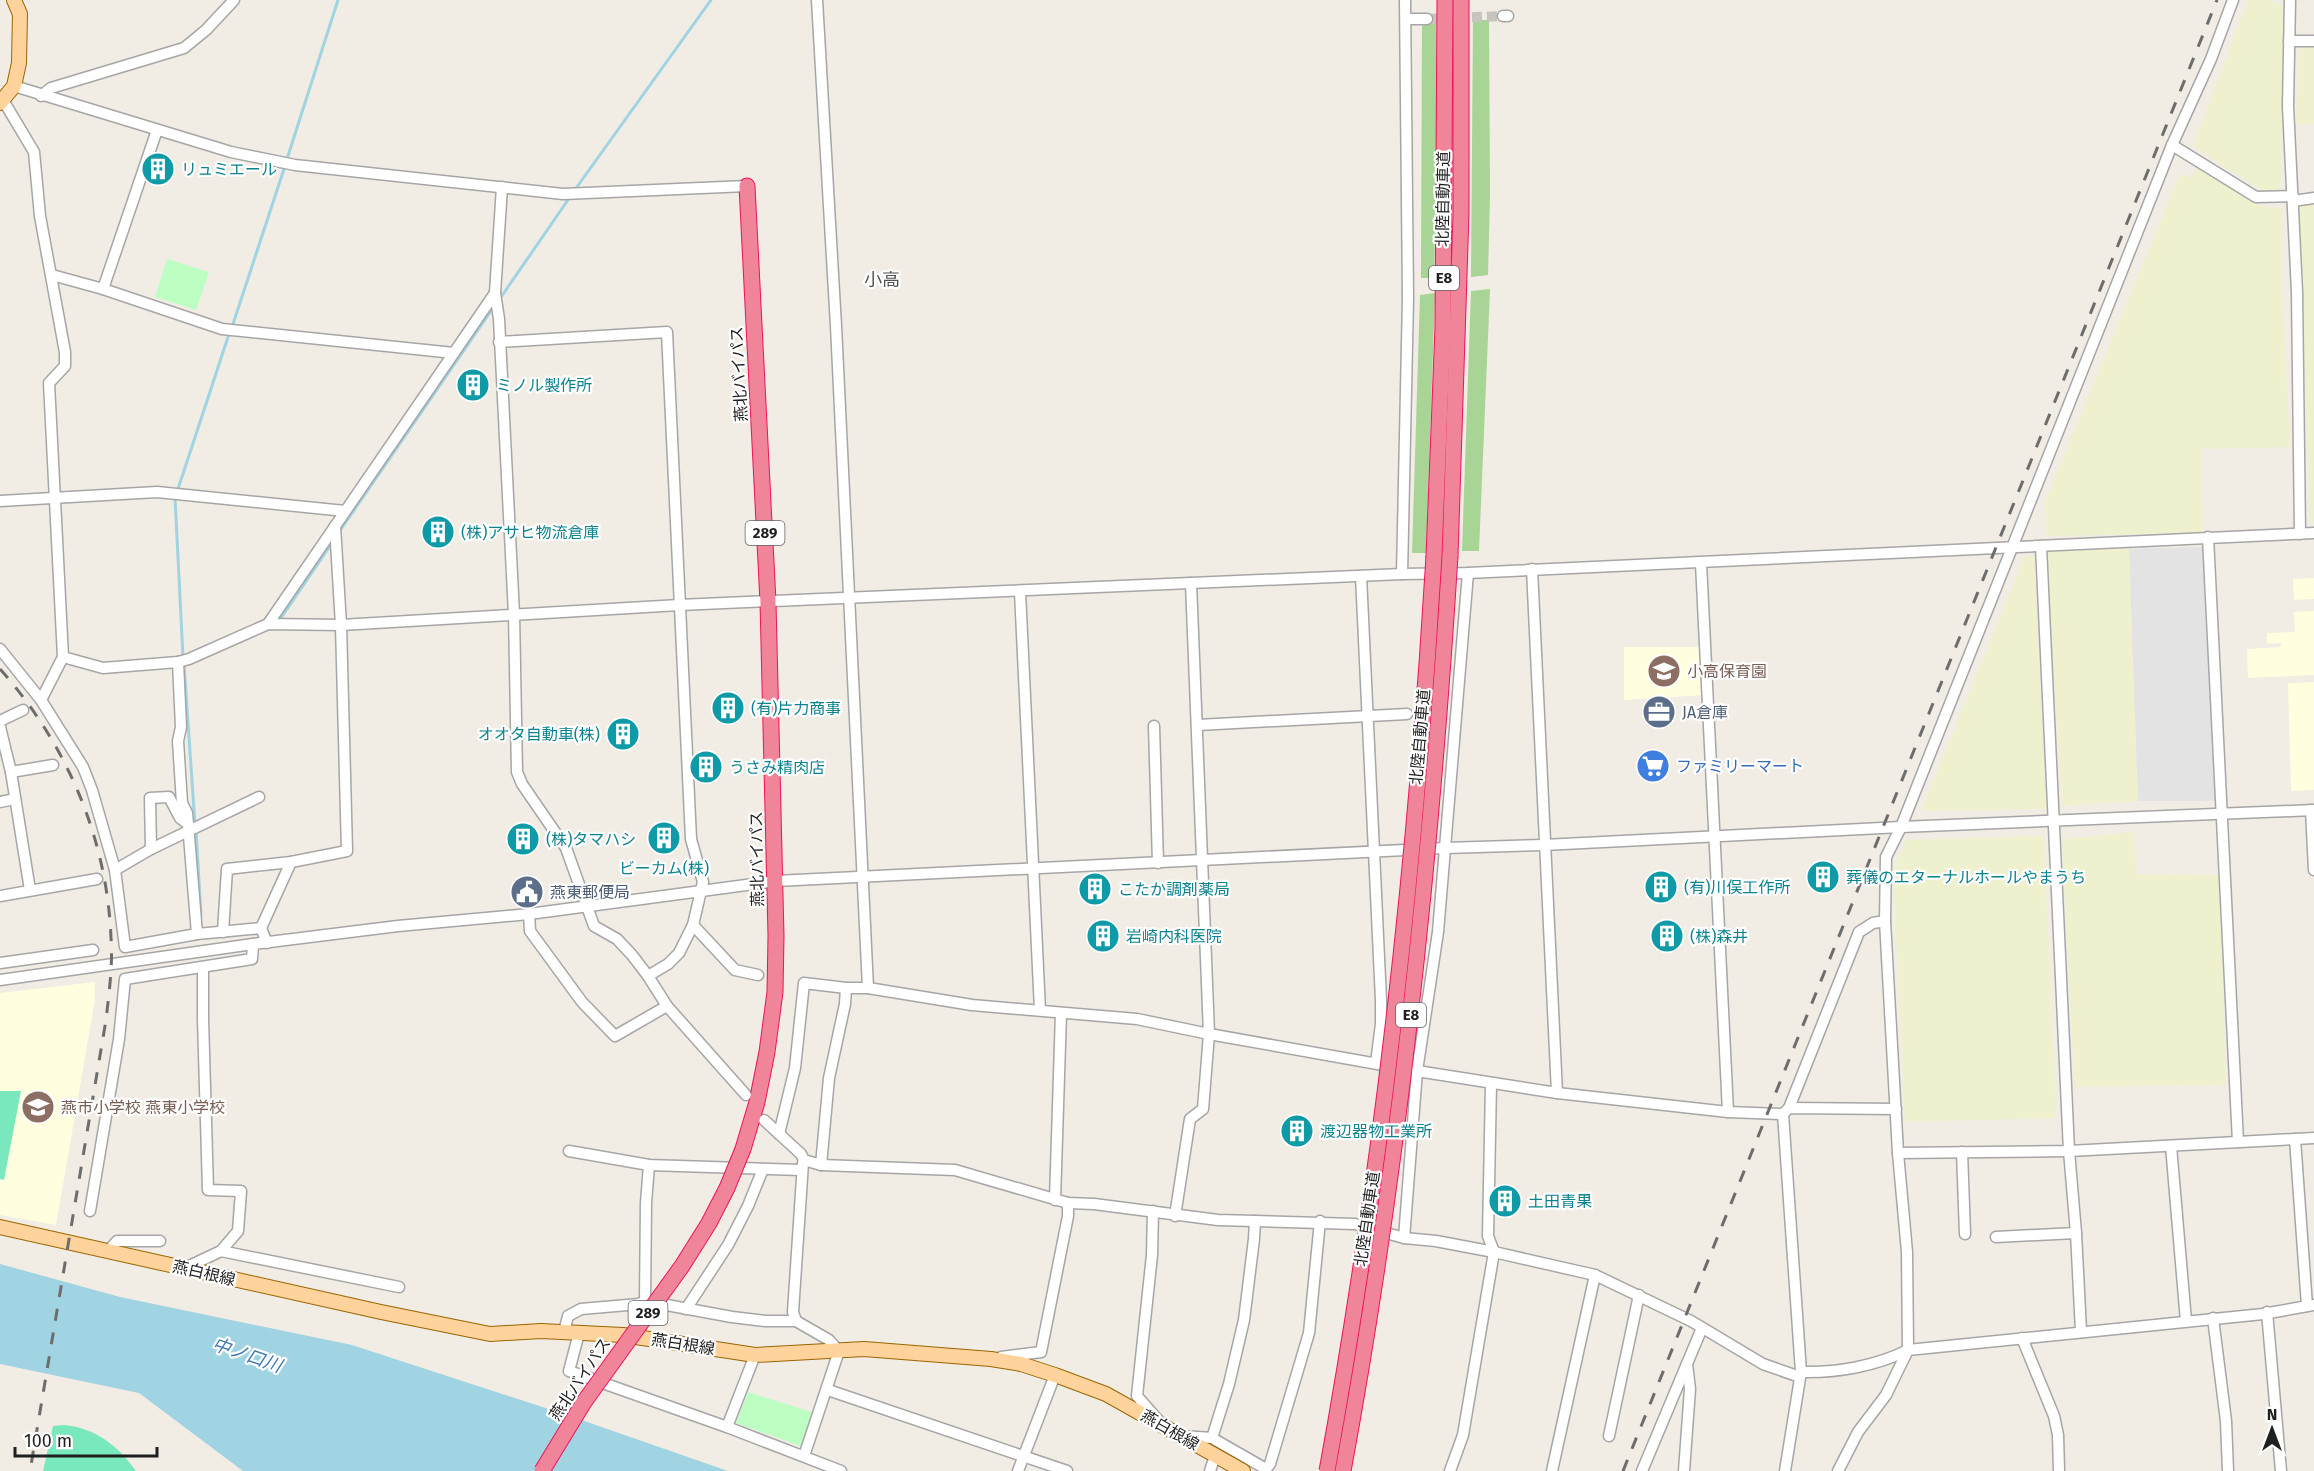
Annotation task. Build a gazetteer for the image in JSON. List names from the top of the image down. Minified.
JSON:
{"streets":{"highway":["北陸自動車道","E8","燕北バイパス","289"],"main road":["燕白根線"]},"districts":["小高"],"water":["中ノ口川"],"places":{"building":["リュミエール","ミノル製作所","(株)アサヒ物流倉庫","(有)片力商事","オオタ自動車(株)","うさみ精肉店","ビーカム(株)","(株)タマハシ","葬儀のエターナルホールやまうち","(有)川俣工作所","こたか調剤薬局","岩崎内科医院","(株)森井","渡辺器物工業所","土田青果"],"school or university":["小高保育園","燕市小学校 燕東小学校"],"office":["JA倉庫"],"supermarket":["ファミリーマート"],"public building":["燕東郵便局"]},"scale_bar":"100 m","north":"top"}
